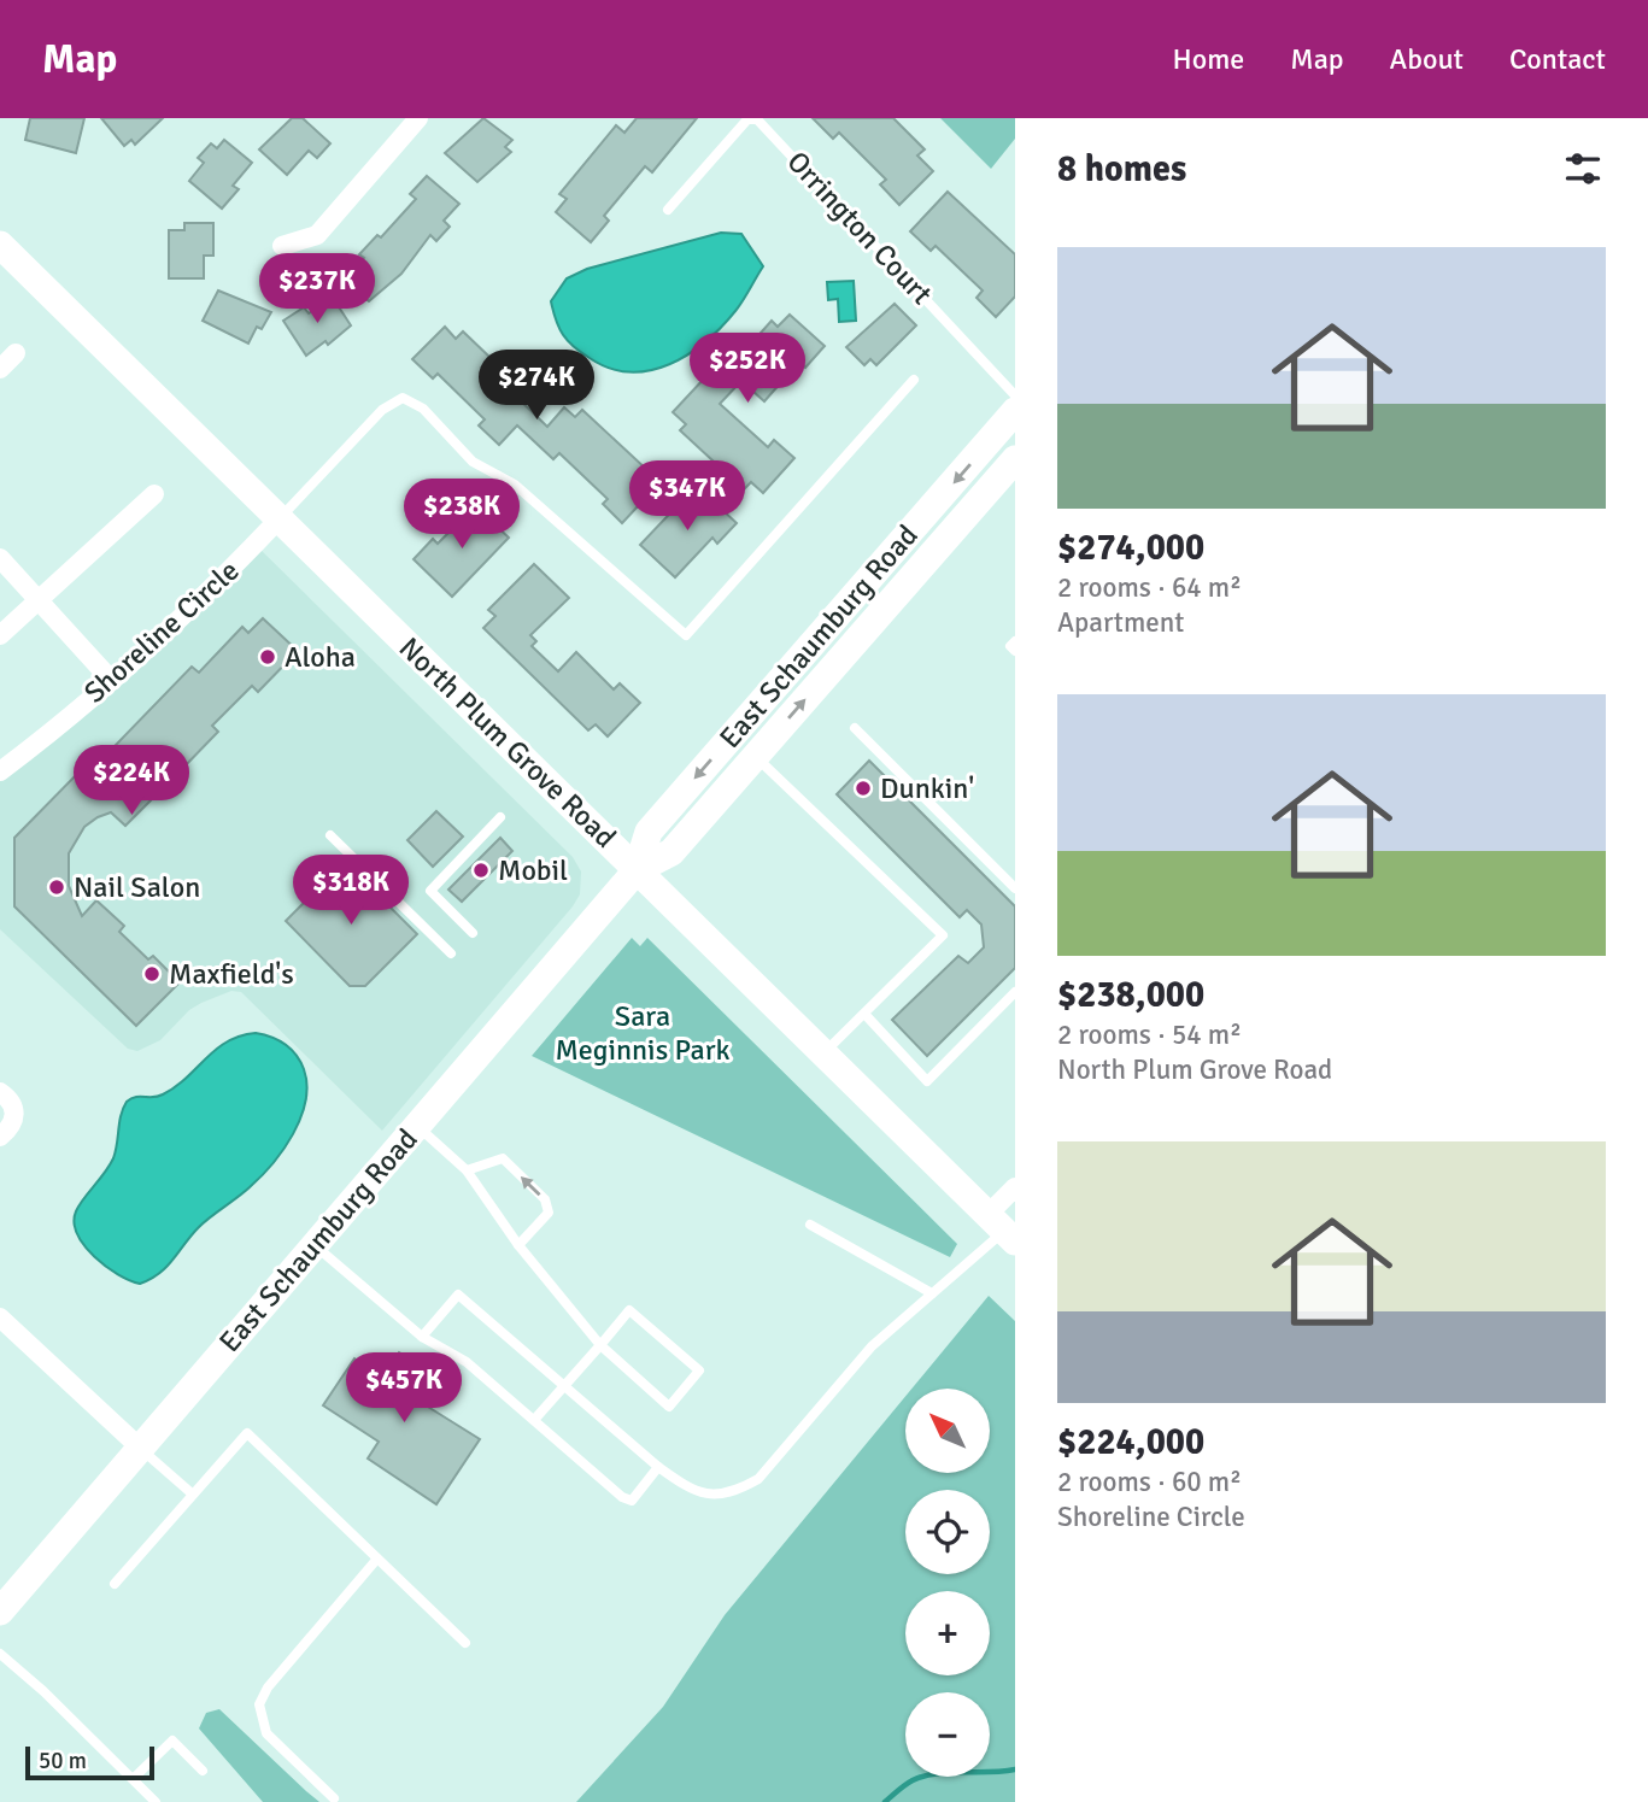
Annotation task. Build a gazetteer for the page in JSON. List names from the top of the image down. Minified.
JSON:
{"streets":{"main road":["East Schaumburg Road","North Plum Grove Road"],"street":["Shoreline Circle"],"lane":["Orrington Court"]},"crossings":[["Shoreline Circle","North Plum Grove Road"],["East Schaumburg Road","North Plum Grove Road"]],"parks":["Sara Meginnis Park"],"places":["Aloha","Dunkin'","Mobil","Nail Salon","Maxfield's"],"scale_bar":"50 m","north":"top left","page":{"header":"Map","nav":["Home","Map","About","Contact"],"heading":"8 homes","list":[{"name":"$274,000","note":"2 rooms · 64 m² · Apartment"},{"name":"$238,000","note":"2 rooms · 54 m² · North Plum Grove Road"},{"name":"$224,000","note":"2 rooms · 60 m² · Shoreline Circle"}],"price":["$237K","$252K","$274K","$347K","$238K","$224K","$318K","$457K"],"map_buttons":["+","−"],"scale":"50 m"}}
